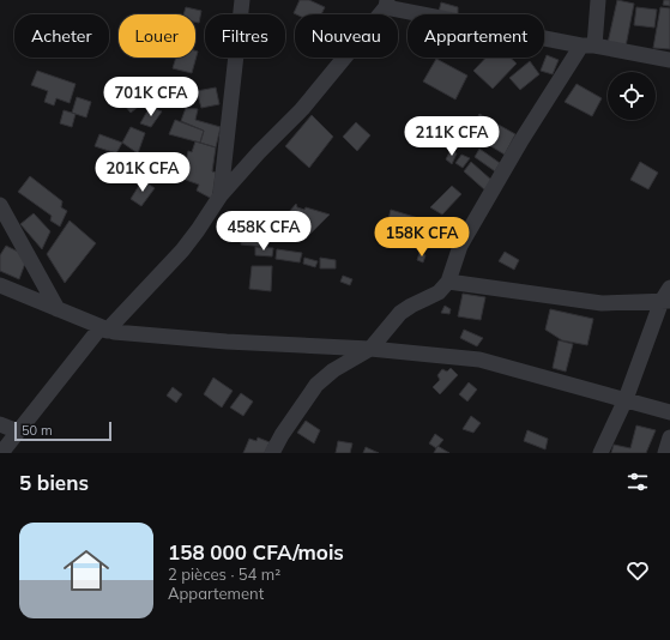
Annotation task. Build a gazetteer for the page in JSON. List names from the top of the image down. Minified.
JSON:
{"scale_bar":"50 m","page":{"chip":["Acheter","Louer","Filtres","Nouveau","Appartement"],"price":["701K CFA","211K CFA","201K CFA","458K CFA","158K CFA"],"scale":"50 m","heading":"5 biens","list":[{"name":"158 000 CFA/mois","note":"2 pièces · 54 m² · Appartement"}]}}
